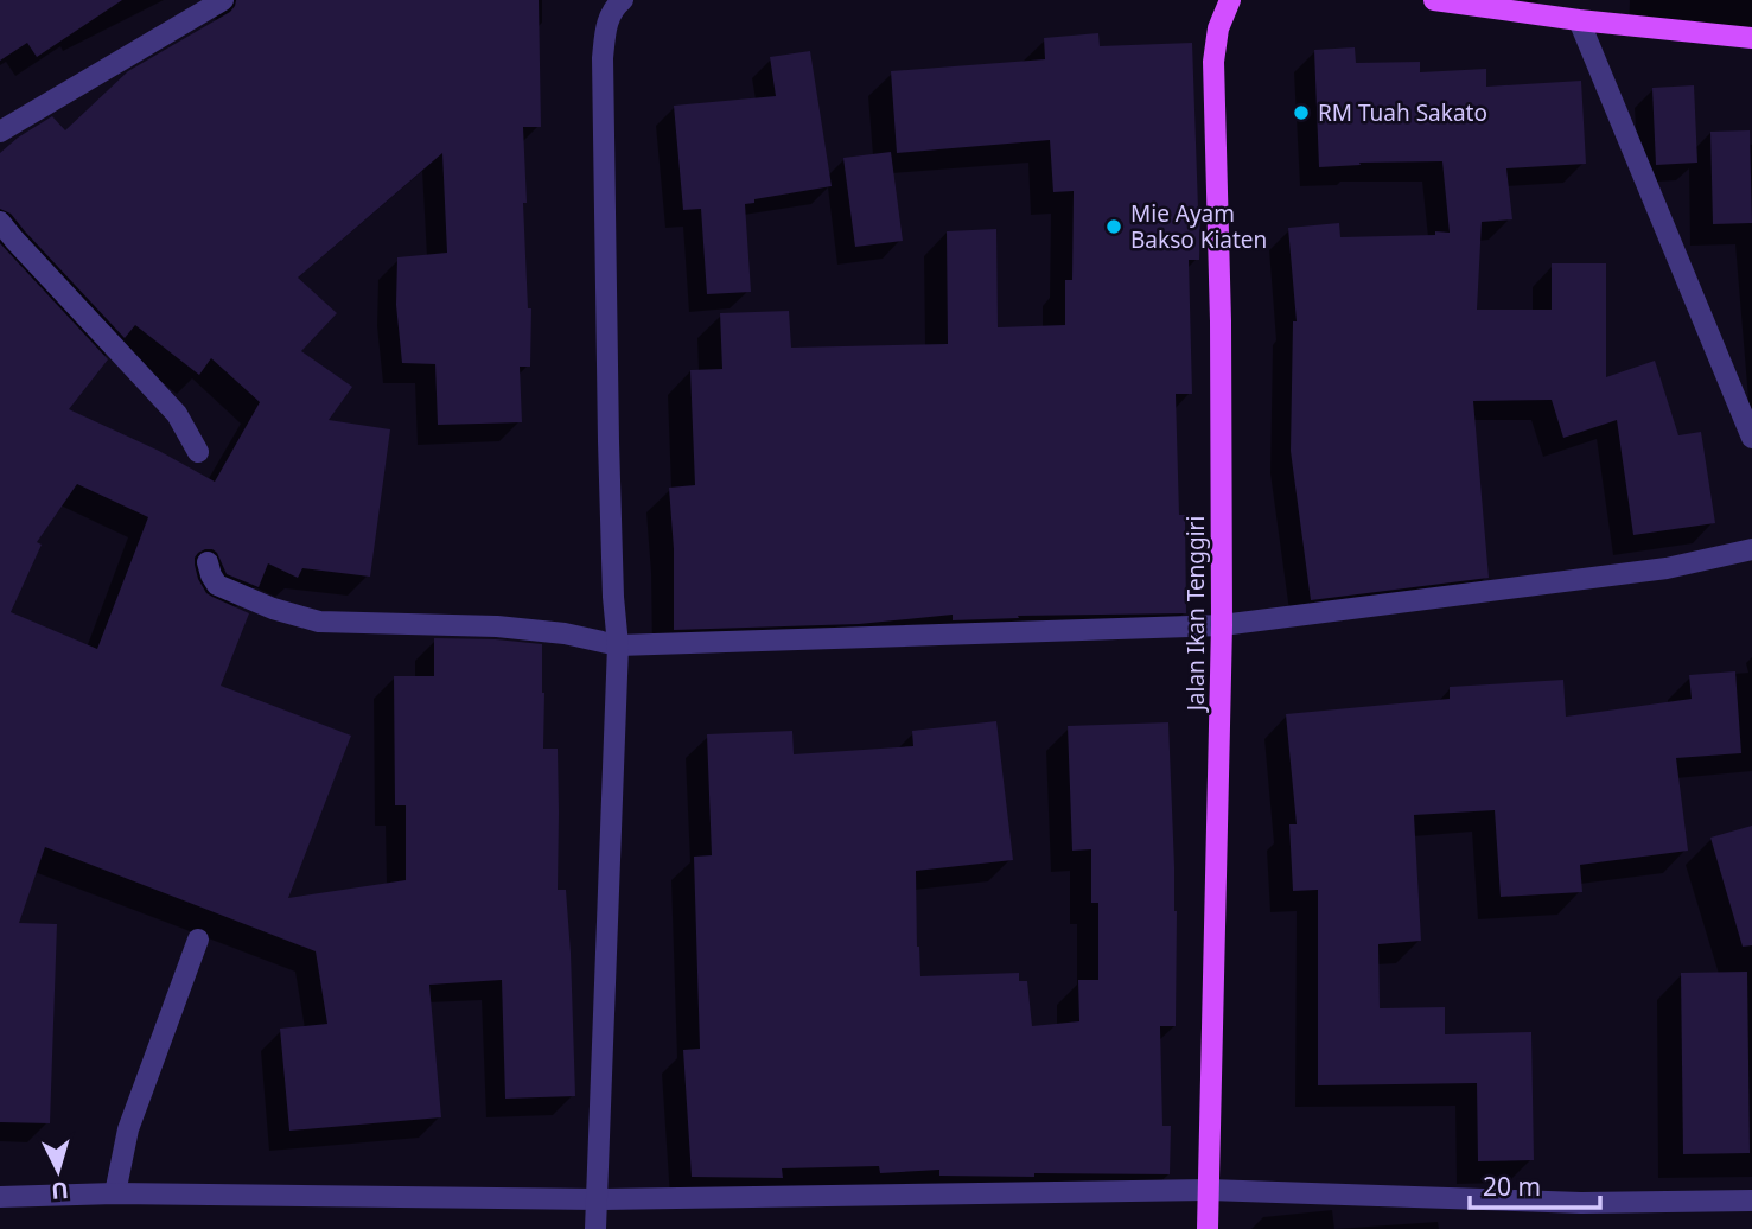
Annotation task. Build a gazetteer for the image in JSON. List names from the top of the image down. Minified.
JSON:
{"streets":{"main road":["Jalan Ikan Tenggiri"]},"places":["RM Tuah Sakato","Mie Ayam Bakso Kiaten"],"scale_bar":"20 m","north":"bottom"}
